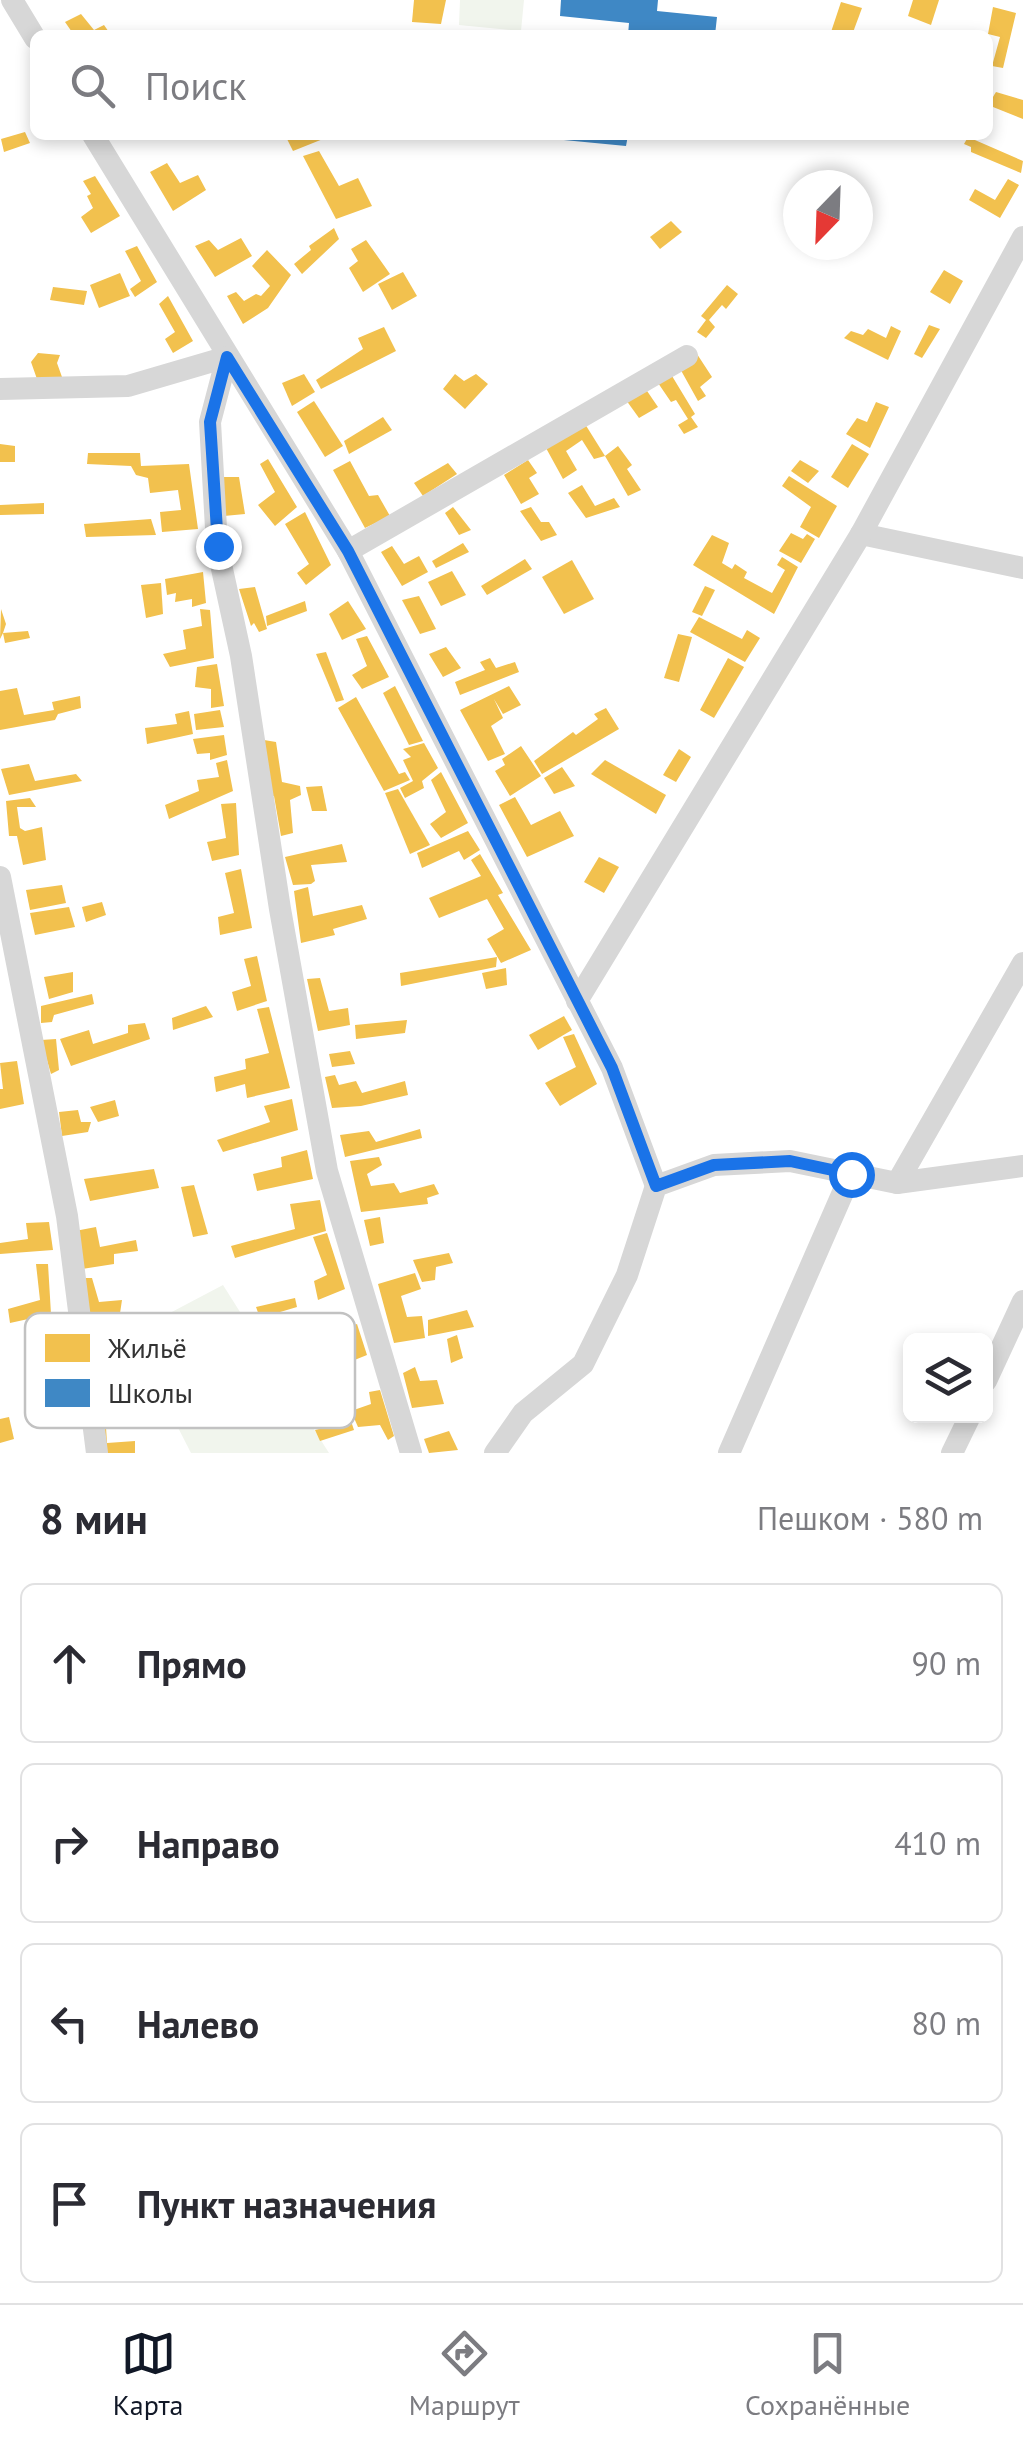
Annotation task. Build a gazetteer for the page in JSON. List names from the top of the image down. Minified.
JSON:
{"legend":["Жильё","Школы"],"north":"bottom left","page":{"search":"Поиск","heading":["8 мин","Пешком · 580 m"],"list":[["Прямо","90 m"],["Направо","410 m"],["Налево","80 m"],"Пункт назначения"],"nav":["Карта","Маршрут","Сохранённые"]}}
